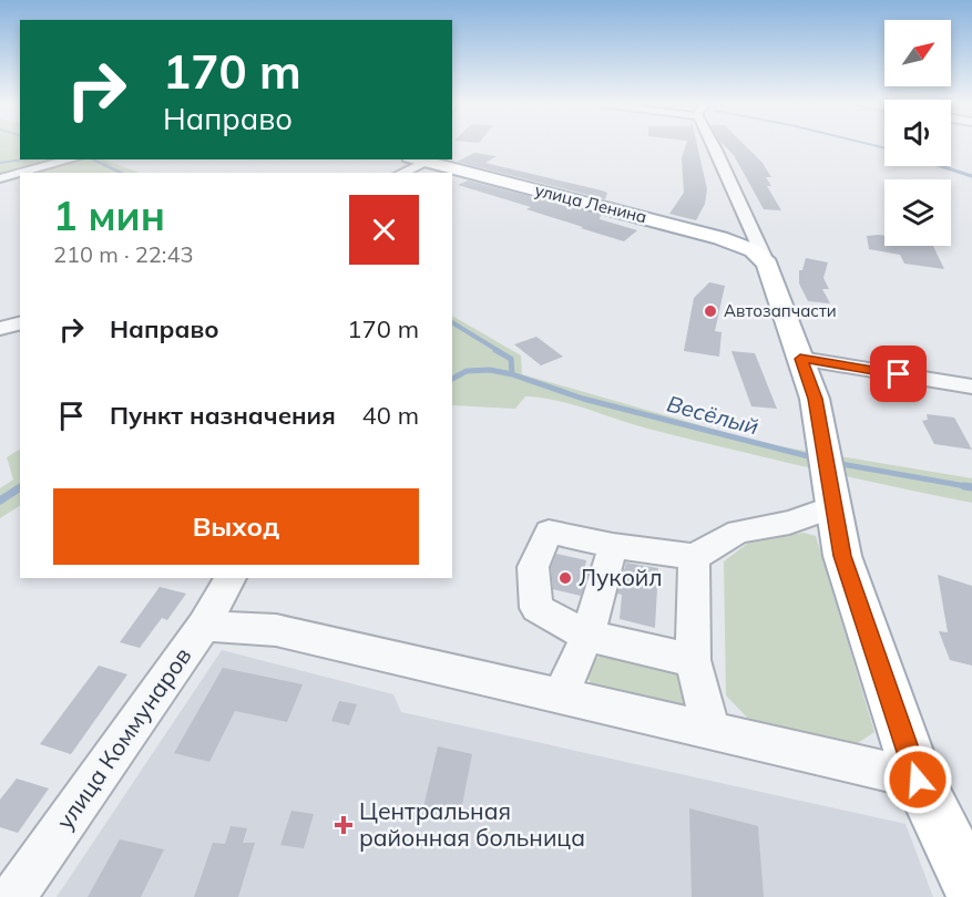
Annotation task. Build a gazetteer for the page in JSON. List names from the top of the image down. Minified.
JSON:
{"streets":{"main road":["улица Ленина"],"street":["улица Коммунаров"]},"water":["Весёлый"],"places":{"other":["Автозапчасти","Лукойл"],"health":["Центральная районная больница"]},"north":"top right","page":{"turn":["170 m","Направо"],"heading":["1 мин","210 m · 22:43"],"list":[{"name":"Направо","value":"170 m"},{"name":"Пункт назначения","value":"40 m"}],"buttons":"Выход"}}
